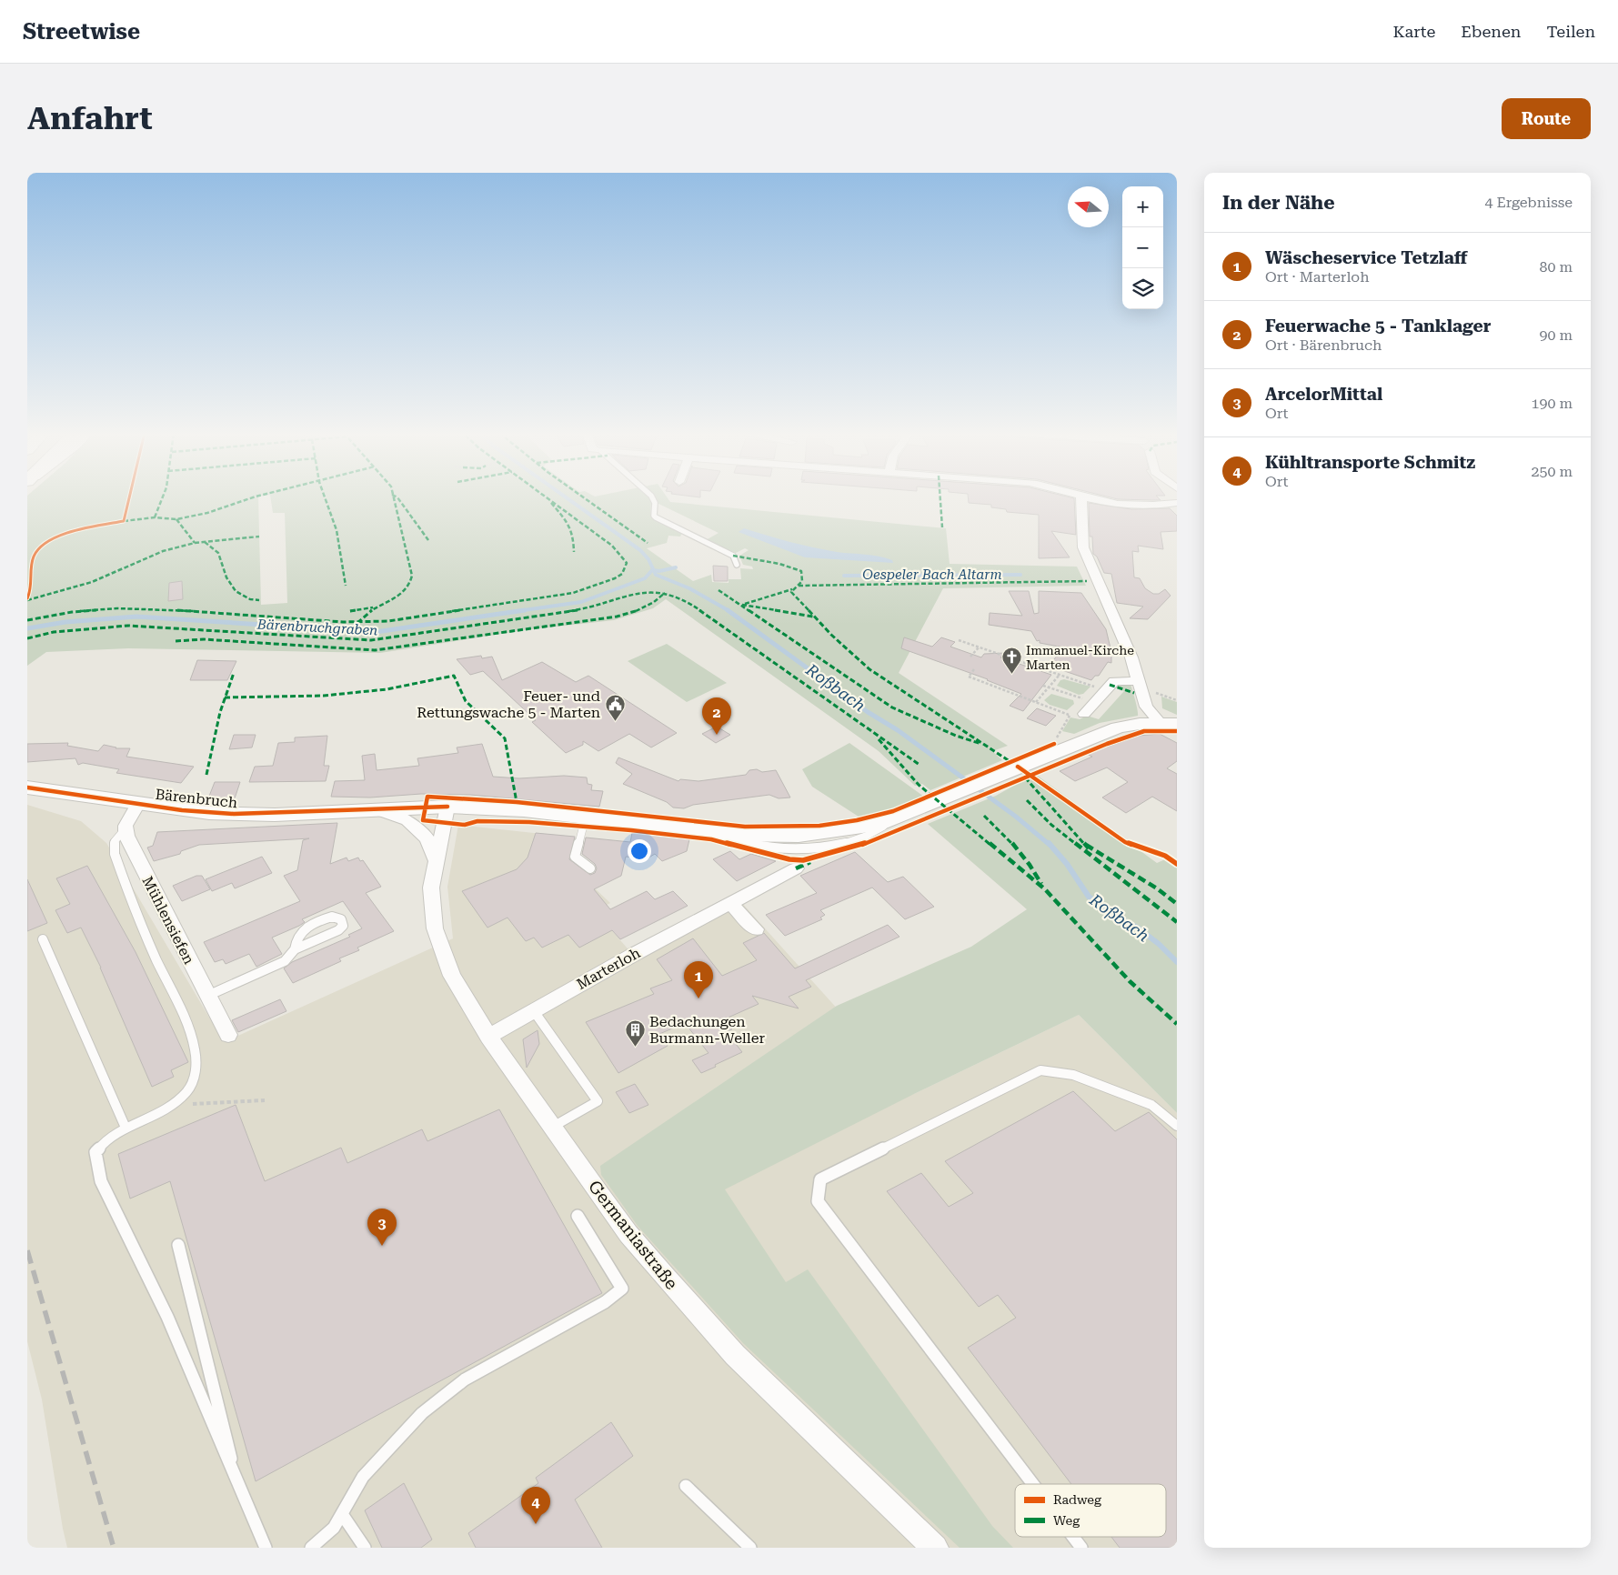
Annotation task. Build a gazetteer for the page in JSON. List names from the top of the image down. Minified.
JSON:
{"streets":{"main road":["Bärenbruch"],"street":["Mühlensiefen","Marterloh","Germaniastraße"]},"crossings":[["Bärenbruch","Germaniastraße"],["Marterloh","Germaniastraße"]],"water":["Oespeler Bach Altarm","Bärenbruchgraben","Roßbach"],"places":{"church":["Immanuel-Kirche Marten"],"public building":["Feuer- und Rettungswache 5 - Marten"],"building":["Bedachungen Burmann-Weller"]},"legend":["Radweg","Weg"],"north":"left","page":{"header":"Streetwise","nav":["Karte","Ebenen","Teilen"],"buttons":"Route","title":"Anfahrt","heading":["In der Nähe","4 Ergebnisse"],"map_buttons":["+","−"],"list":[{"mark":"1","name":"Wäscheservice Tetzlaff","note":"Ort · Marterloh","value":"80 m"},{"mark":"2","name":"Feuerwache 5 - Tanklager","note":"Ort · Bärenbruch","value":"90 m"},{"mark":"3","name":"ArcelorMittal","note":"Ort","value":"190 m"},{"mark":"4","name":"Kühltransporte Schmitz","note":"Ort","value":"250 m"}],"pins":["2","1","3","4"]}}
